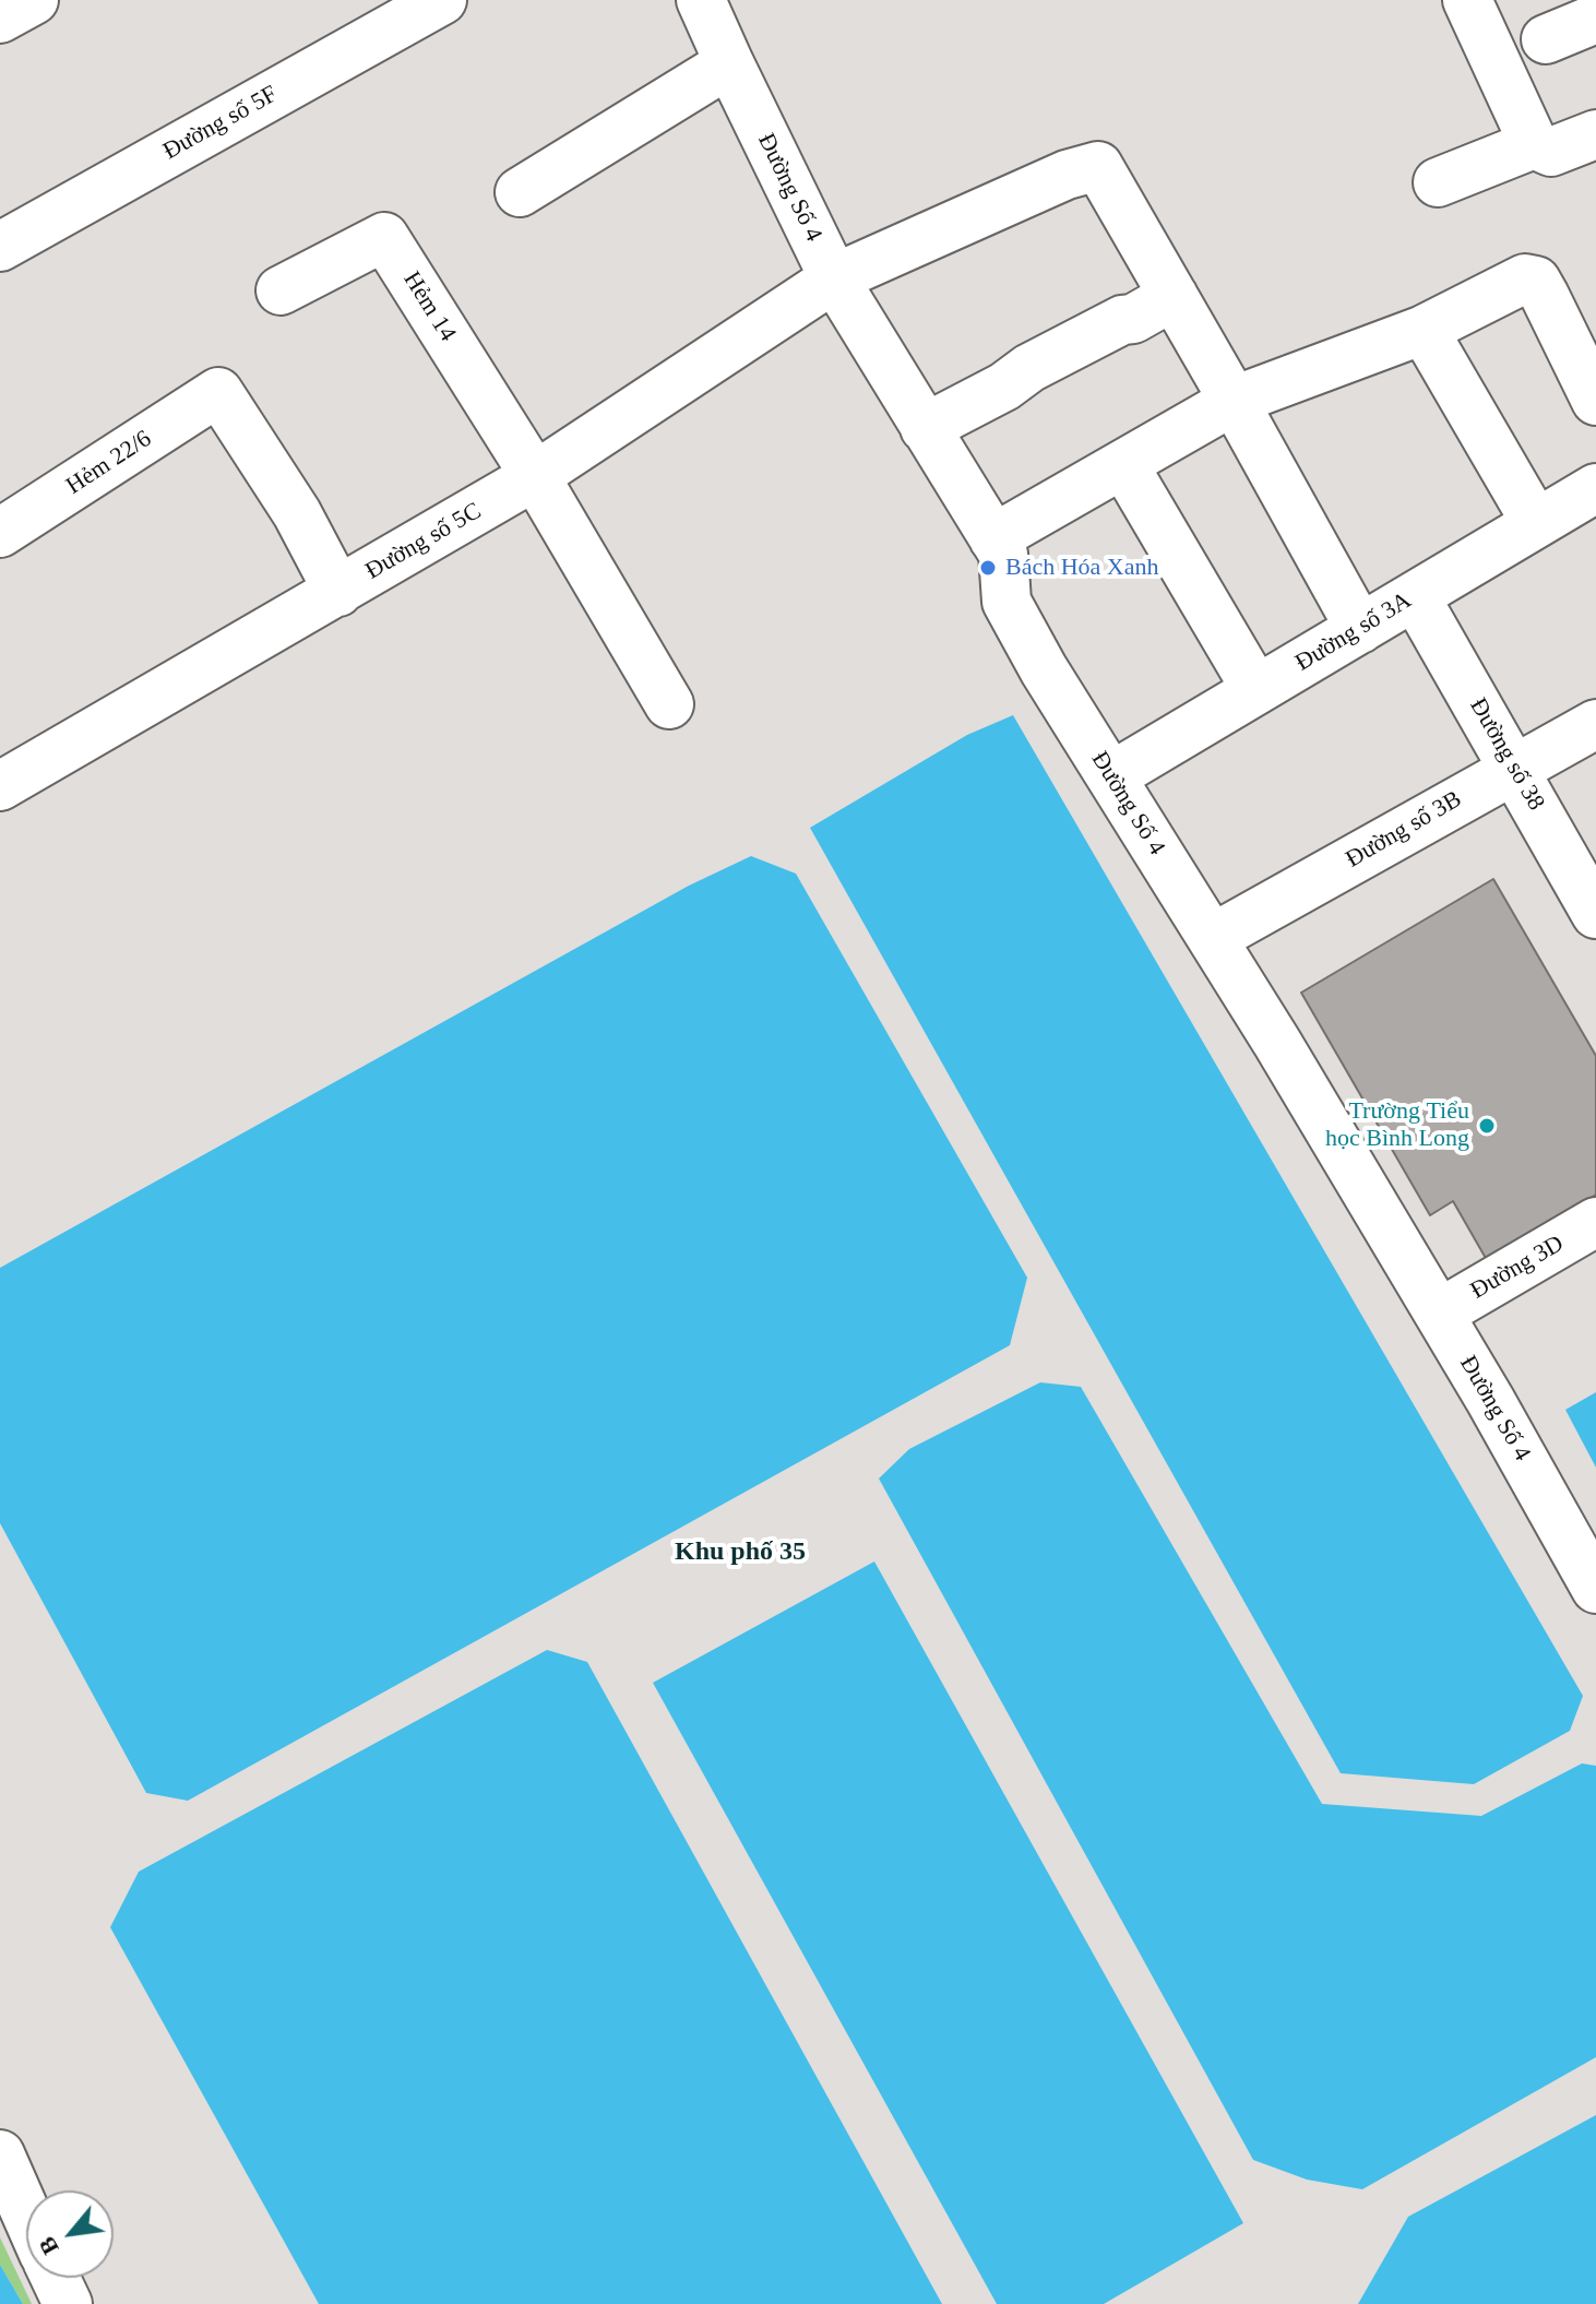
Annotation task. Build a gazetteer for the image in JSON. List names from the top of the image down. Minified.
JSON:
{"streets":{"street":["Đường số 5F","Đường Số 4","Hẻm 14","Hẻm 22/6","Đường số 5C","Đường số 3A","Đường số 38","Đường số 3B","Đường 3D"]},"crossings":[["Đường Số 4","Đường số 5C"],["Đường Số 4","Đường số 3A"],["Đường Số 4","Đường số 3B"],["Đường Số 4","Đường 3D"],["Hẻm 14","Đường số 5C"],["Hẻm 22/6","Đường số 5C"],["Đường số 3A","Đường số 38"],["Đường số 38","Đường số 3B"]],"districts":["Khu phố 35"],"places":["Bách Hóa Xanh","Trường Tiểu học Bình Long"],"north":"bottom left"}
